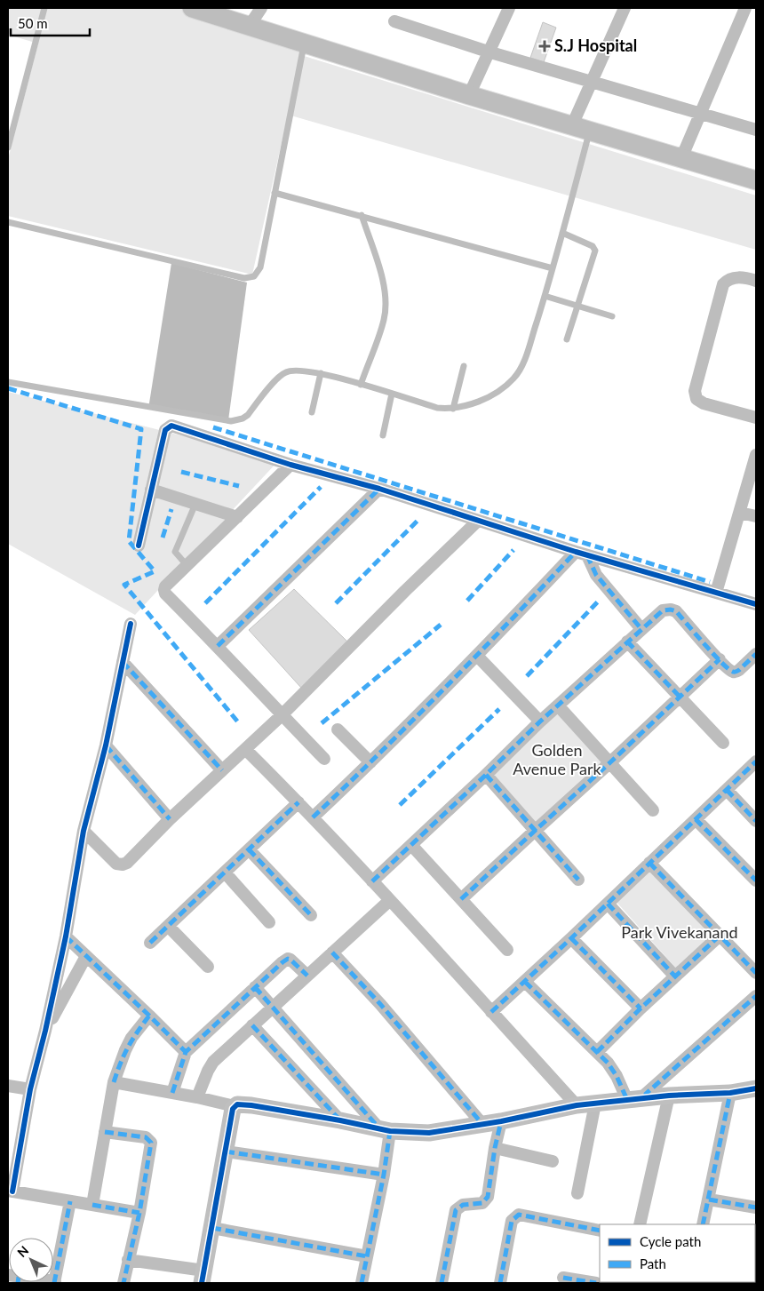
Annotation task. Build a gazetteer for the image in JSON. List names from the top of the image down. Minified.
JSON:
{"parks":["Golden Avenue Park","Park Vivekanand"],"places":{"health":["S.J Hospital"]},"legend":["Cycle path","Path"],"scale_bar":"50 m","north":"top left"}
